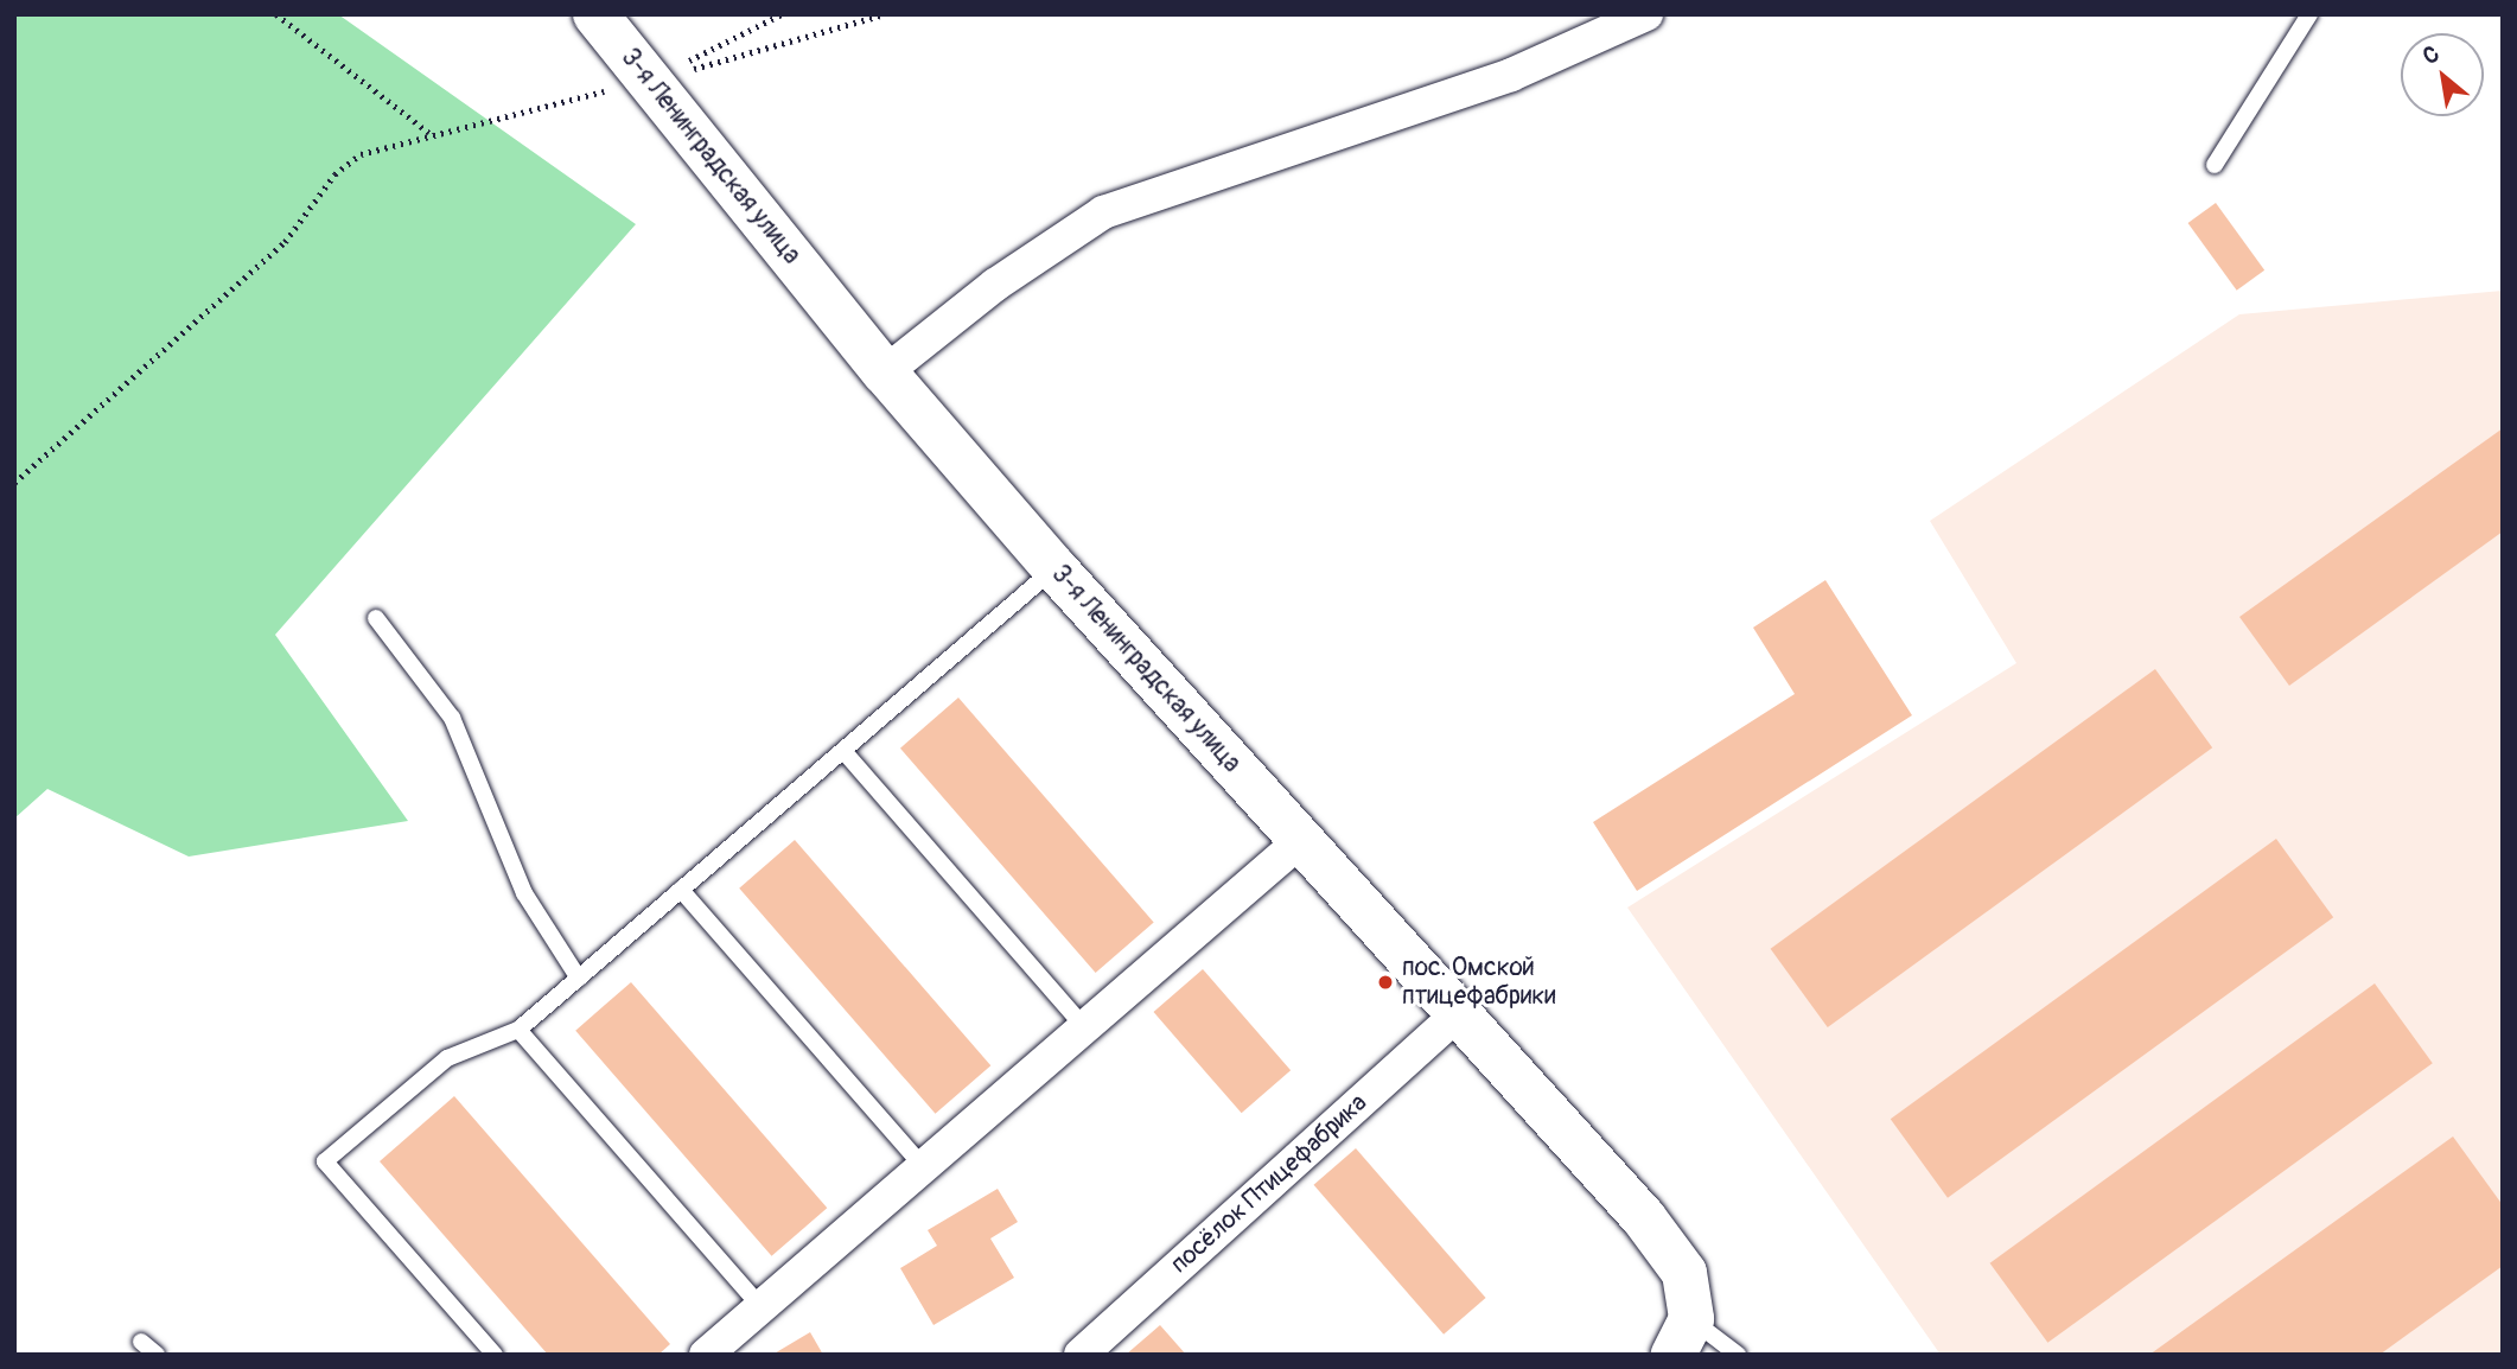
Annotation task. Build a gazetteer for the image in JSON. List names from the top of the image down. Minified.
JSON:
{"streets":{"street":["3-я Ленинградская улица","посёлок Птицефабрика"]},"crossings":[["3-я Ленинградская улица","посёлок Птицефабрика"]],"places":["пос. Омской птицефабрики"],"north":"top left"}
